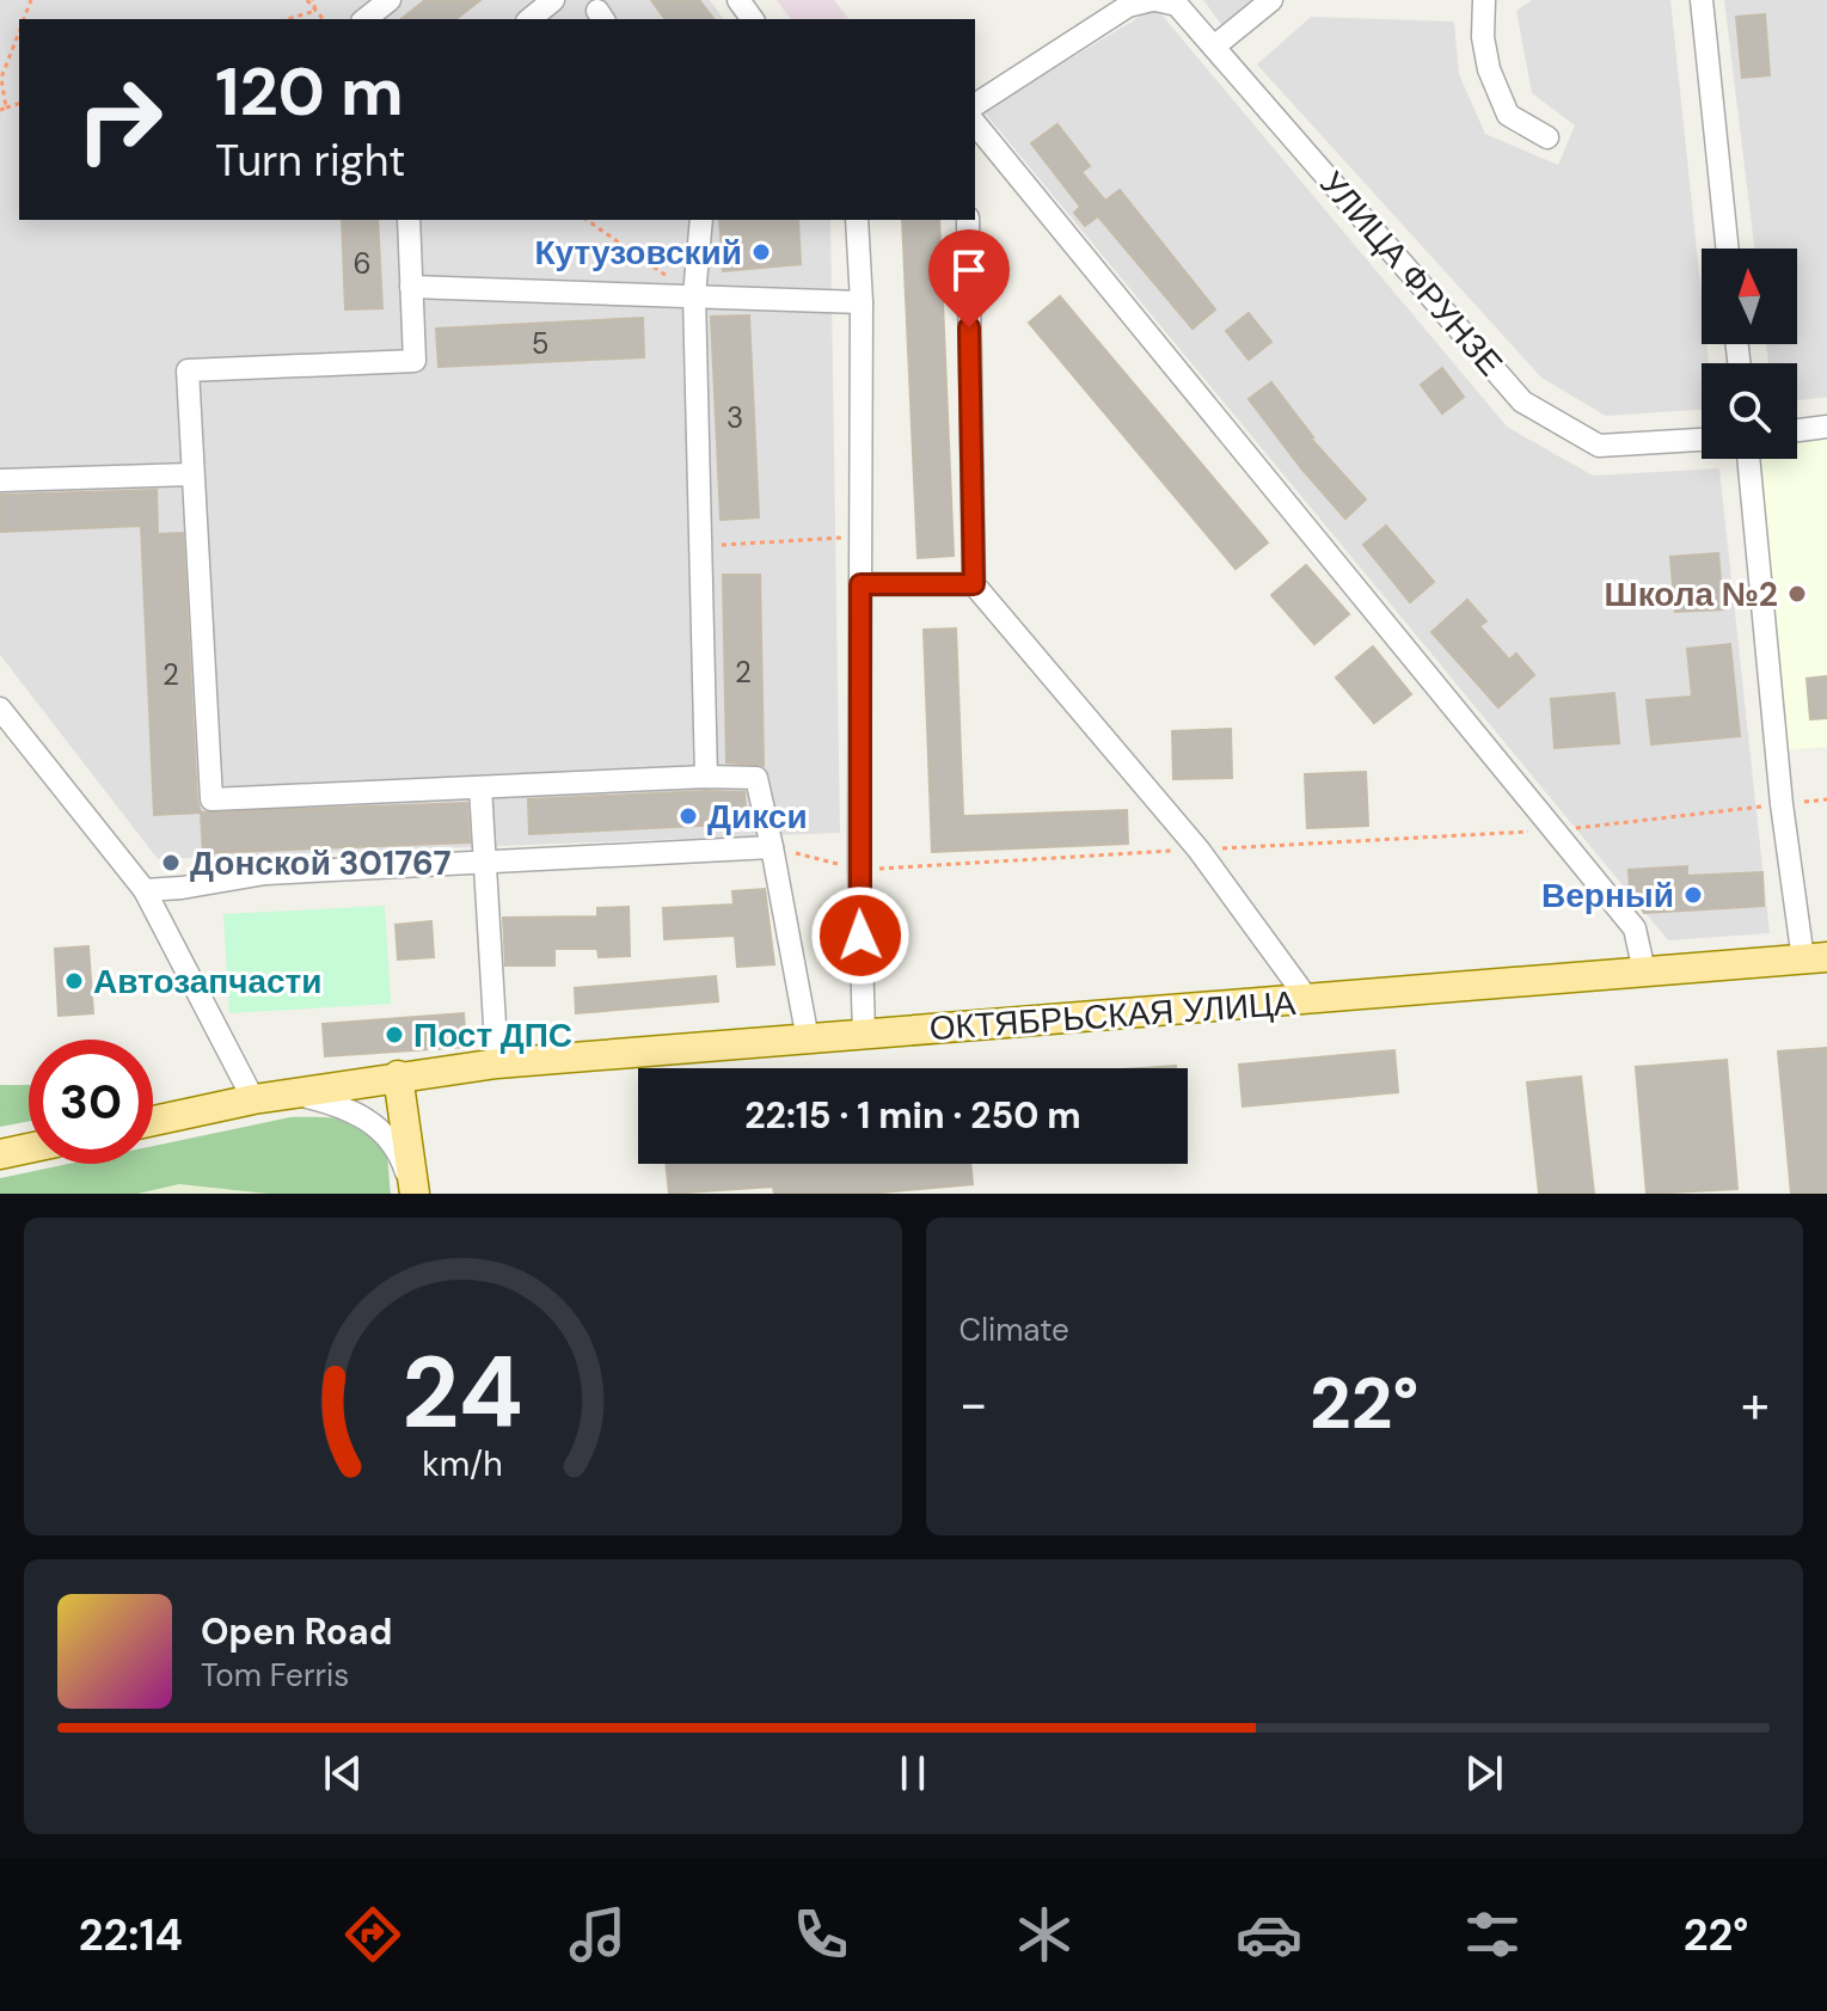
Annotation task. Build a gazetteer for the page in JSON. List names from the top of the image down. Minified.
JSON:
{"streets":{"main road":["ОКТЯБРЬСКАЯ УЛИЦА"],"street":["УЛИЦА ФРУНЗЕ"]},"places":["Кутузовский","Школа №2","Дикси","Донской 301767","Верный","Автозапчасти","Пост ДПС"],"house_numbers":["6","5","3","2","2"],"north":"top","page":{"turn":["120 m","Turn right"],"limit":"30","trip":"22:15 · 1 min · 250 m","tile":"Climate","heat":["−","22°","+"],"song":["Open Road","Tom Ferris"],"tabs":["22:14","22°"],"gauge":["24","km/h"]}}
